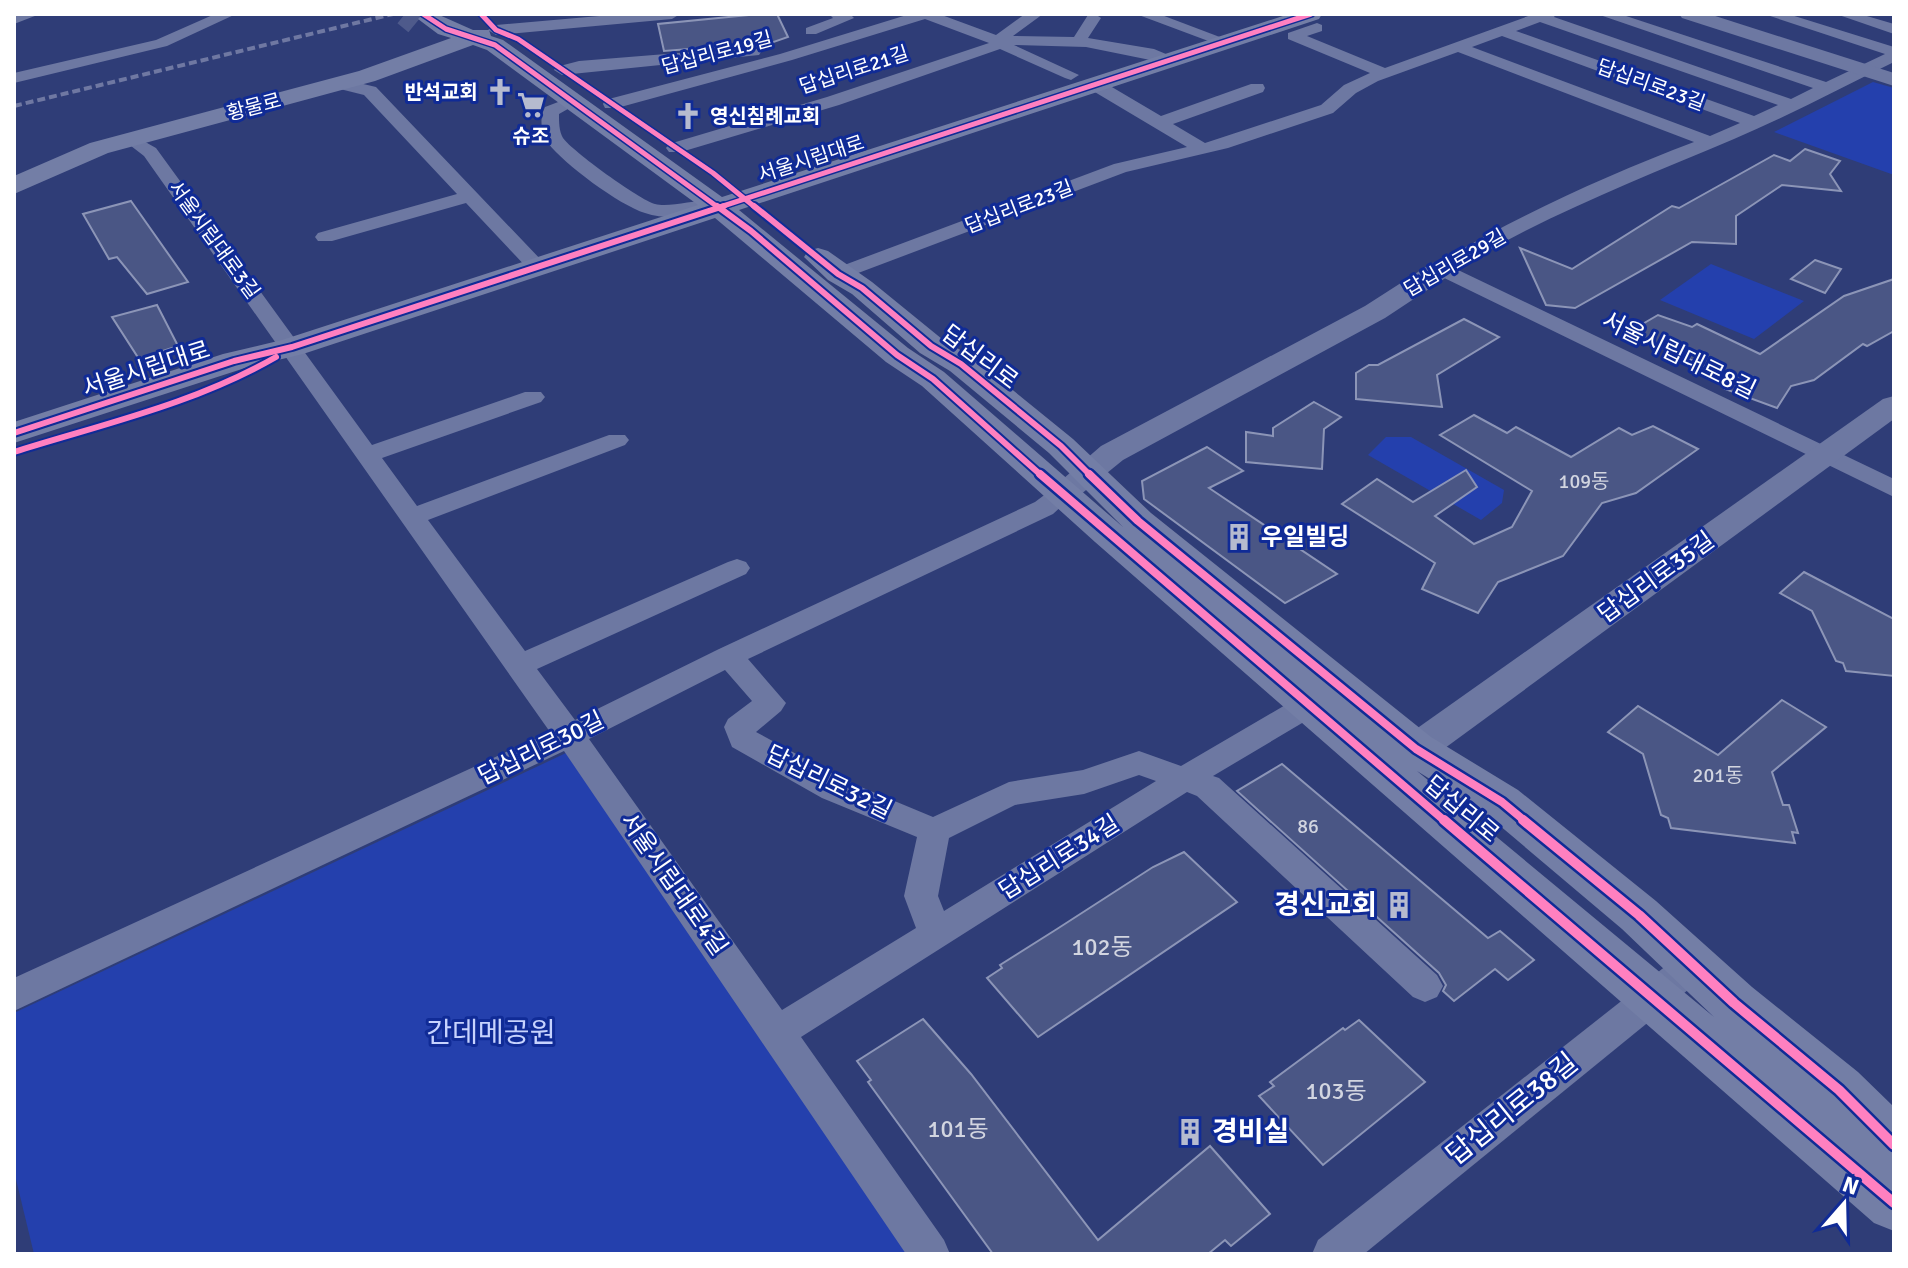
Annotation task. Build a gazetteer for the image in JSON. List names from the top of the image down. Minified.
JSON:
{"streets":{"main road":["황물로","서울시립대로","답십리로"],"street":["답십리로19길","답십리로21길","답십리로23길","서울시립대로3길","답십리로29길","서울시립대로8길","답십리로35길","답십리로30길","답십리로32길","답십리로34길","서울시립대로4길","답십리로38길"]},"crossings":[["답십리로19길","답십리로"],["답십리로21길","서울시립대로"],["답십리로21길","답십리로"],["답십리로23길","서울시립대로"],["답십리로23길","답십리로29길"],["답십리로23길","답십리로"],["황물로","서울시립대로3길"],["황물로","답십리로"],["서울시립대로","서울시립대로3길"],["서울시립대로","답십리로"],["서울시립대로","서울시립대로4길"],["서울시립대로3길","서울시립대로4길"],["답십리로29길","서울시립대로8길"],["답십리로29길","답십리로"],["답십리로29길","답십리로30길"],["서울시립대로8길","답십리로35길"],["답십리로","답십리로35길"],["답십리로","답십리로30길"],["답십리로","답십리로34길"],["답십리로","답십리로38길"],["답십리로30길","답십리로32길"],["답십리로30길","서울시립대로4길"],["답십리로32길","답십리로34길"],["답십리로34길","서울시립대로4길"]],"parks":["간데메공원"],"places":{"church":["반석교회","영신침례교회"],"supermarket":["슈조"],"building":["우일빌딩","경신교회","경비실"]},"house_numbers":["109동","201동","86","102동","103동","101동"],"north":"top"}
